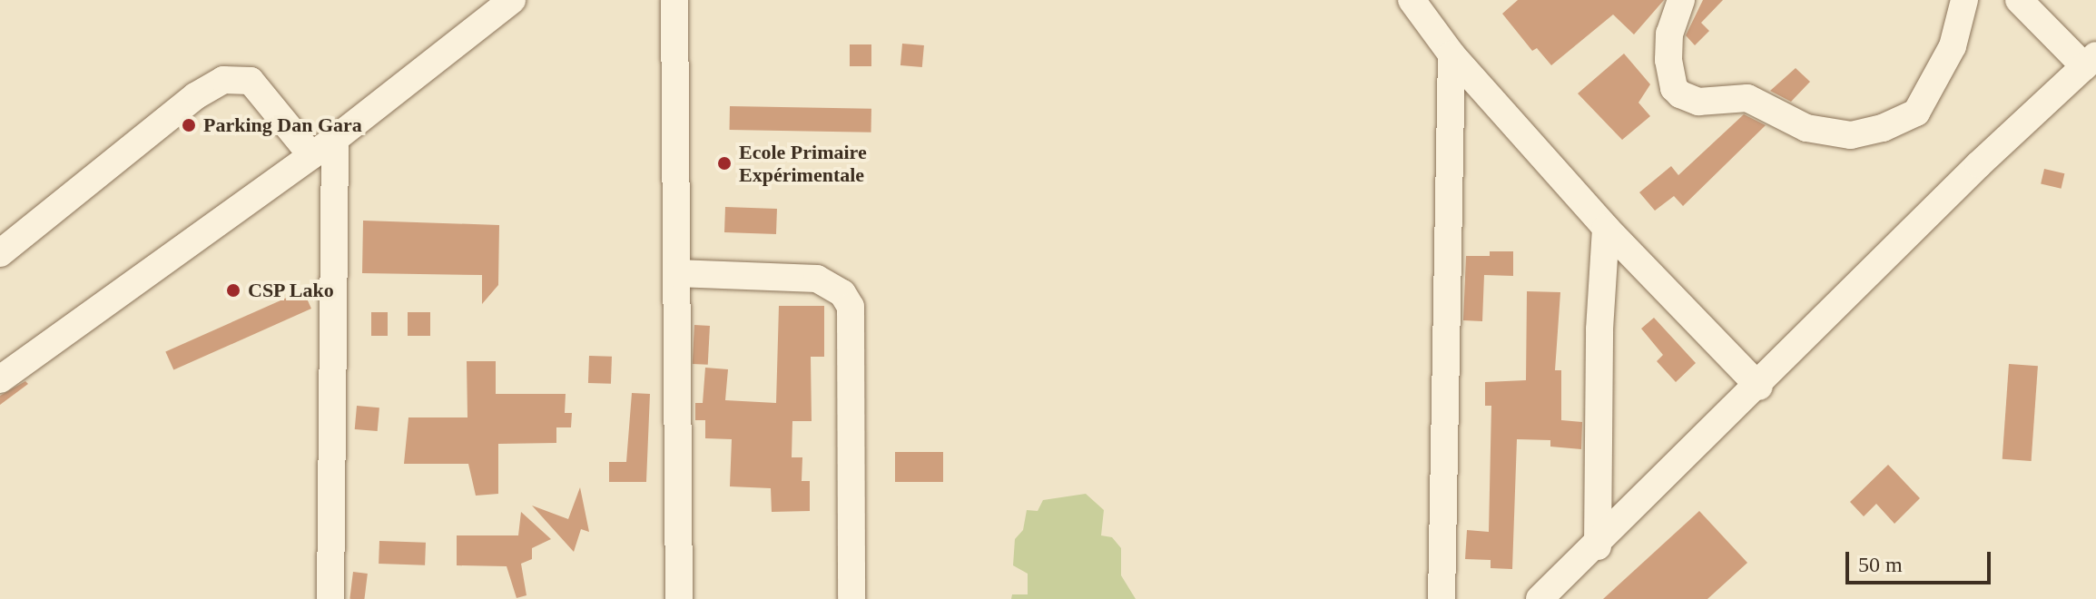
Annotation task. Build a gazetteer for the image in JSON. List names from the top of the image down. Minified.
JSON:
{"places":["Parking Dan Gara","Ecole Primaire Expérimentale","CSP Lako"],"scale_bar":"50 m"}
